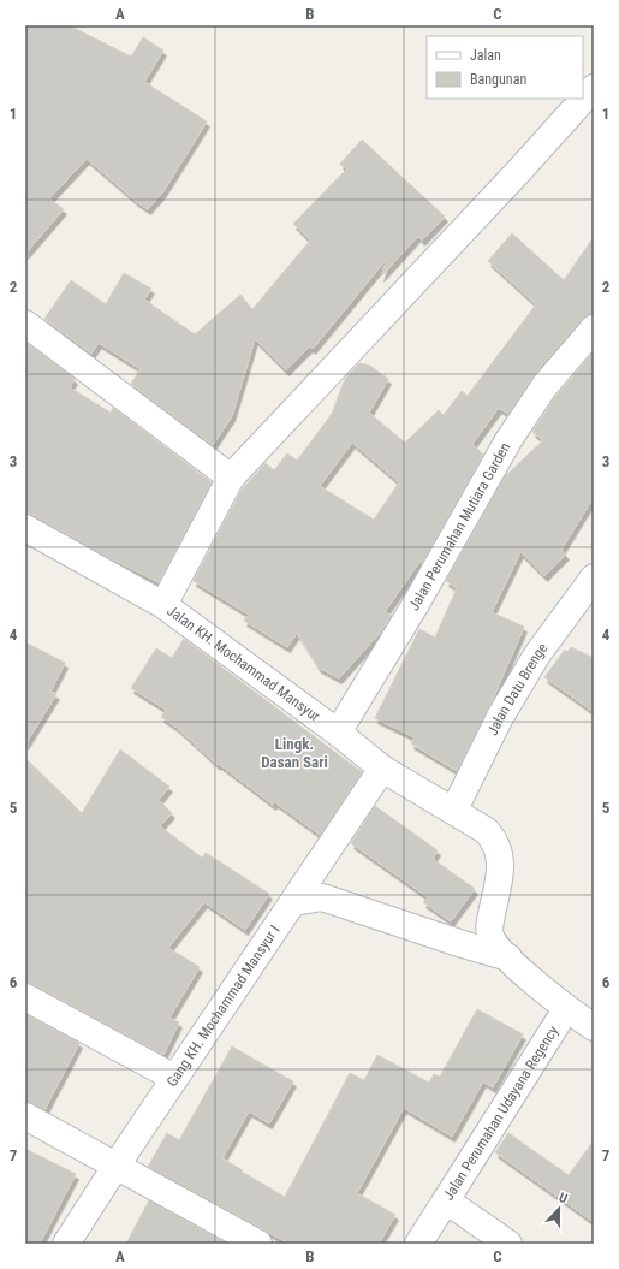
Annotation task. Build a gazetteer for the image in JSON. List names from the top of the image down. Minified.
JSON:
{"streets":{"street":["Jalan Perumahan Mutiara Garden","Jalan KH. Mochammad Mansyur","Jalan Datu Brenge","Gang KH. Mochammad Mansyur I","Jalan Perumahan Udayana Regency"]},"crossings":[["Jalan Perumahan Mutiara Garden","Jalan KH. Mochammad Mansyur"],["Jalan KH. Mochammad Mansyur","Jalan Datu Brenge"],["Jalan KH. Mochammad Mansyur","Gang KH. Mochammad Mansyur I"],["Jalan KH. Mochammad Mansyur","Jalan Perumahan Udayana Regency"]],"districts":["Lingk. Dasan Sari"],"legend":["Jalan","Bangunan"],"north":"top","grid":{"columns":["A","B","C"],"rows":["1","2","3","4","5","6","7"]}}
